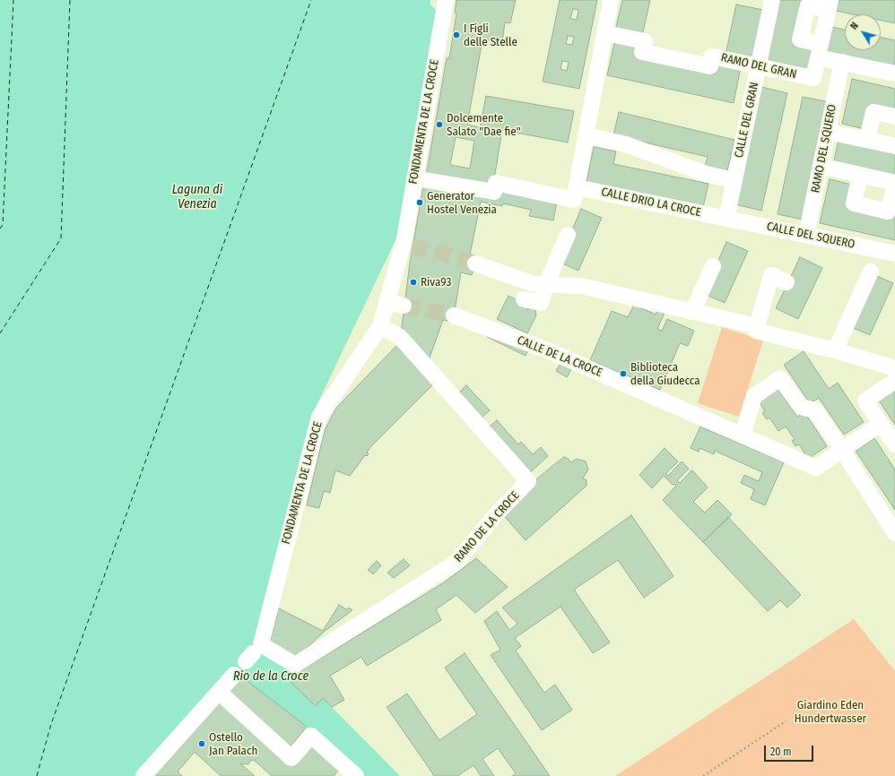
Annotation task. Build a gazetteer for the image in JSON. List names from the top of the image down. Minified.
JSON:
{"streets":{"street":["RAMO DEL GRAN","CALLE DEL GRAN","FONDAMENTA DE LA CROCE","RAMO DEL SQUERO","CALLE DRIO LA CROCE","CALLE DEL SQUERO","CALLE DE LA CROCE","RAMO DE LA CROCE"]},"crossings":[["RAMO DEL GRAN","CALLE DEL GRAN"],["CALLE DEL GRAN","CALLE DRIO LA CROCE"],["CALLE DEL GRAN","CALLE DEL SQUERO"],["FONDAMENTA DE LA CROCE","RAMO DE LA CROCE"],["RAMO DEL SQUERO","CALLE DEL SQUERO"],["CALLE DRIO LA CROCE","CALLE DEL SQUERO"]],"water":["Laguna di Venezia","Rio de la Croce"],"parks":["Giardino Eden Hundertwasser"],"places":["I Figli delle Stelle","Dolcemente Salato \"Dae fie\"","Generator Hostel Venezia","Riva93","Biblioteca della Giudecca","Ostello Jan Palach"],"scale_bar":"20 m","north":"top left"}
